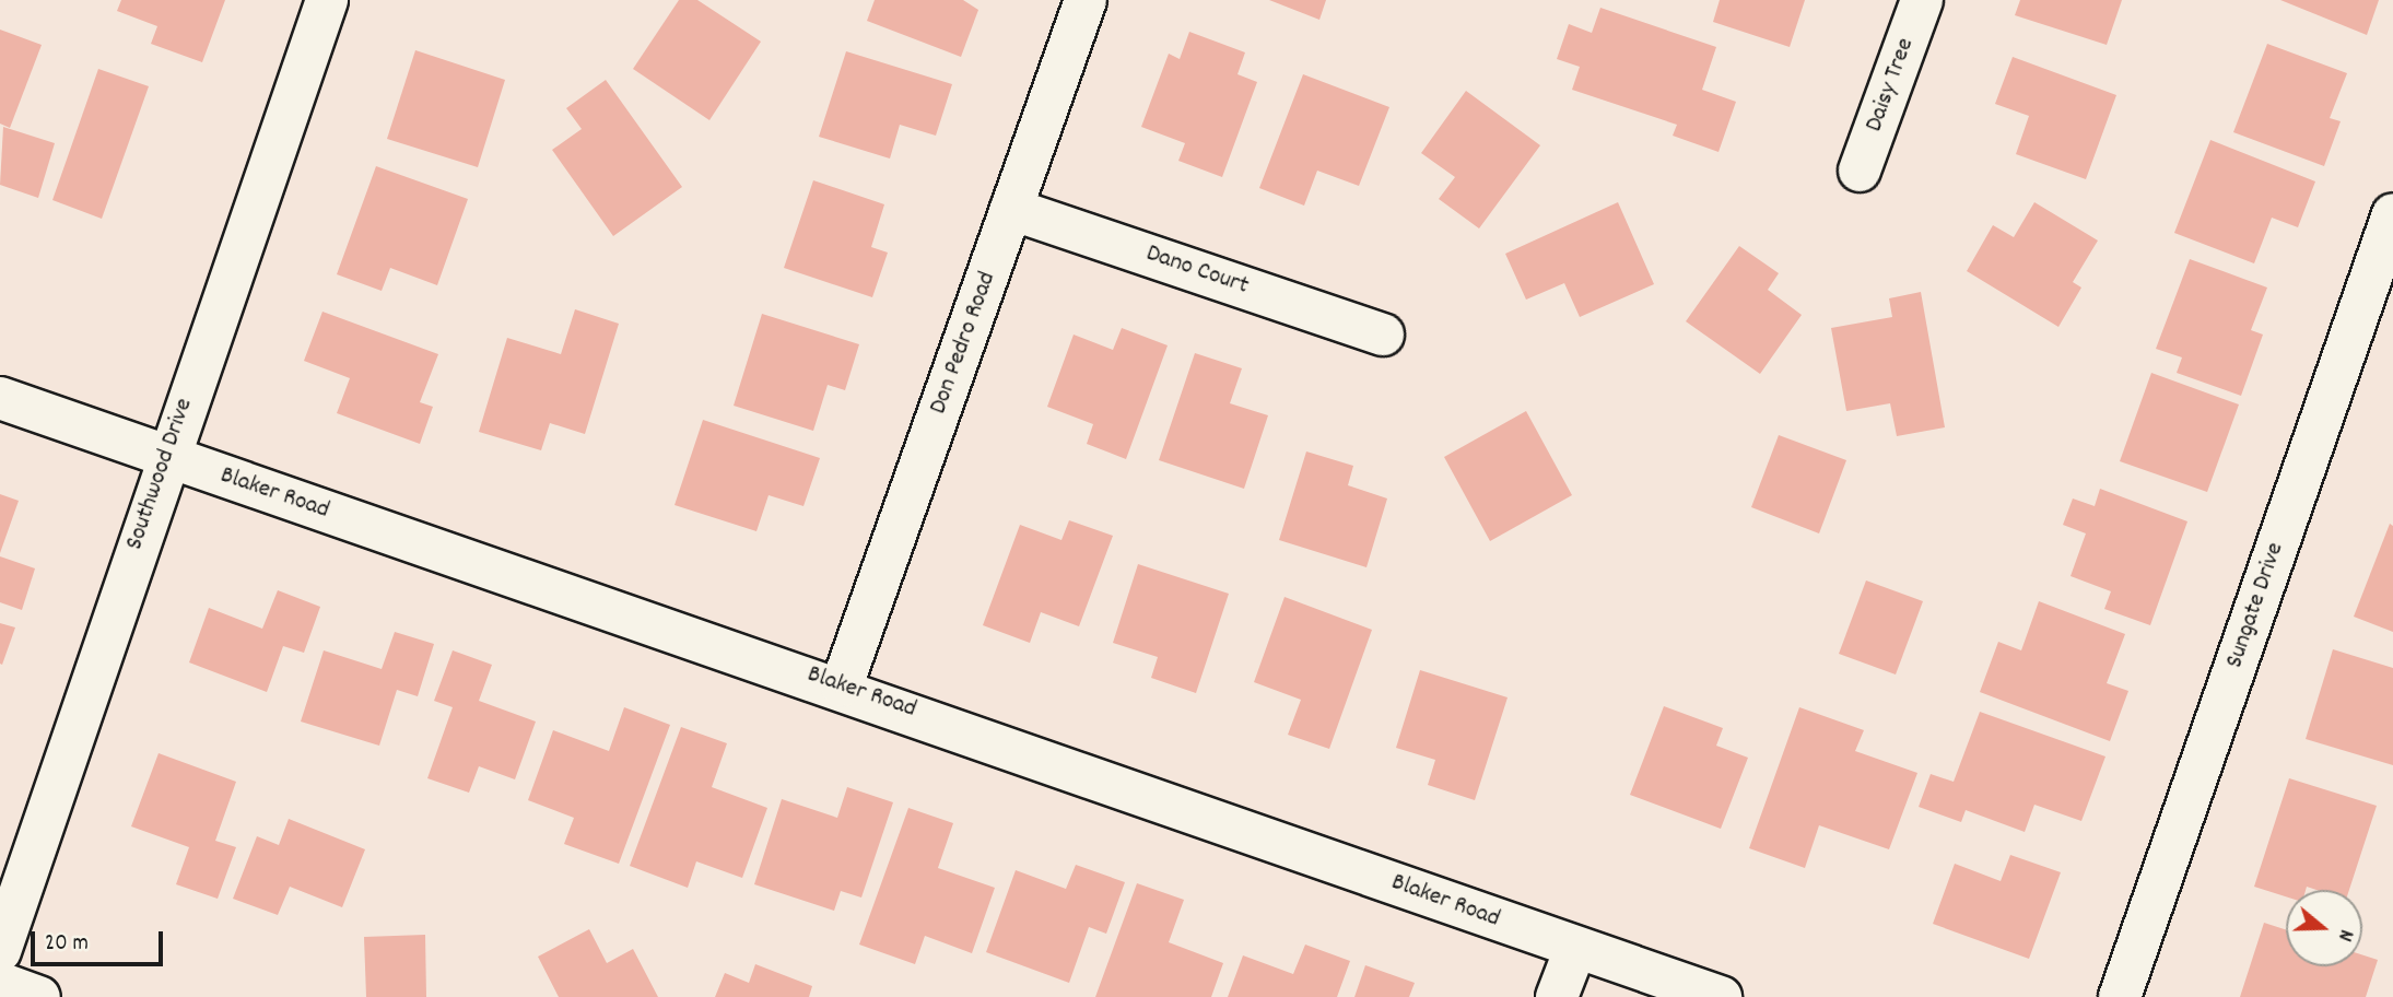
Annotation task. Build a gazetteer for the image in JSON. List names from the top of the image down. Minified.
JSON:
{"streets":{"street":["Daisy Tree","Dano Court","Don Pedro Road","Southwood Drive","Blaker Road","Sungate Drive"]},"crossings":[["Dano Court","Don Pedro Road"],["Don Pedro Road","Blaker Road"],["Southwood Drive","Blaker Road"]],"scale_bar":"20 m","north":"right"}
